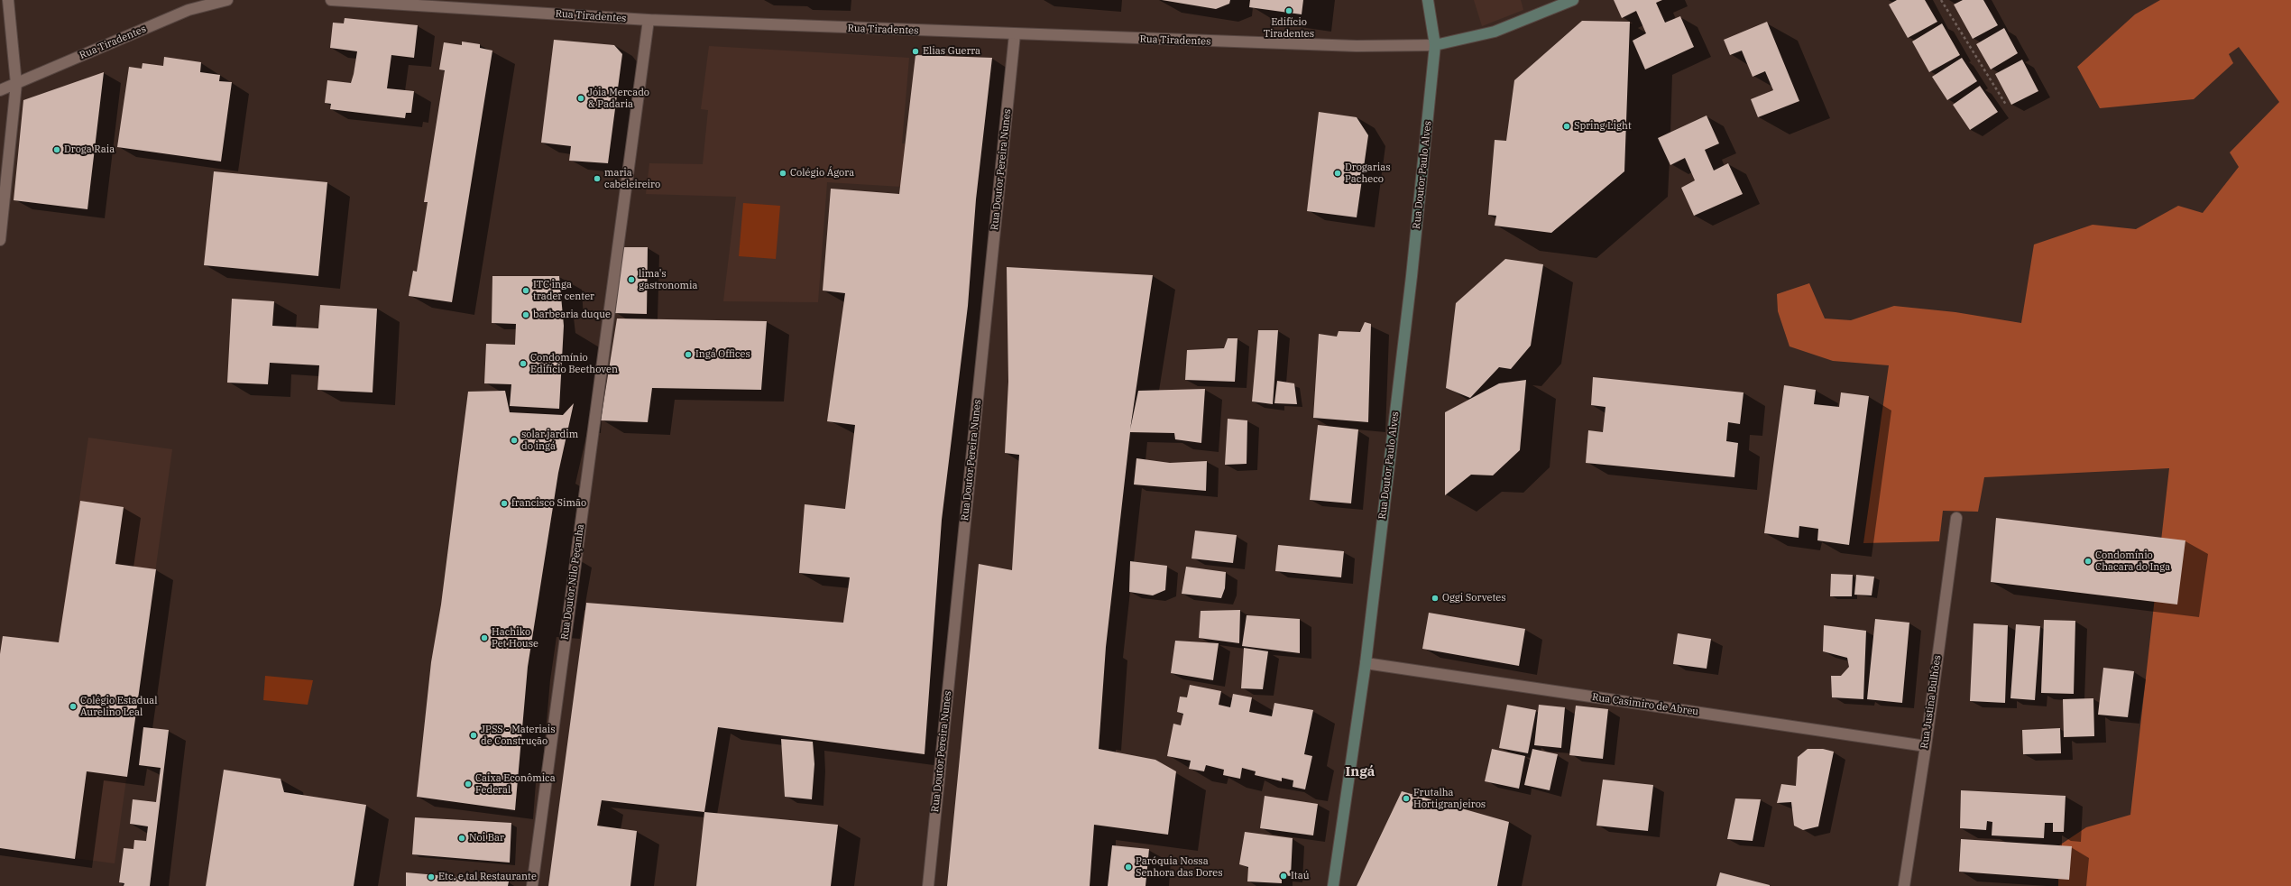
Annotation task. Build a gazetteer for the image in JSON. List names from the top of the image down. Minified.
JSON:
{"streets":{"main road":["Rua Doutor Paulo Alves"],"street":["Rua Tiradentes","Rua Doutor Pereira Nunes","Rua Doutor Nilo Peçanha","Rua Justina Bulhões","Rua Casimiro de Abreu"]},"crossings":[["Rua Tiradentes","Rua Doutor Pereira Nunes"],["Rua Tiradentes","Rua Doutor Paulo Alves"],["Rua Tiradentes","Rua Doutor Nilo Peçanha"],["Rua Doutor Paulo Alves","Rua Casimiro de Abreu"],["Rua Justina Bulhões","Rua Casimiro de Abreu"]],"districts":["Ingá"],"places":["Edifício Tiradentes","Elias Guerra","Jóia Mercado & Padaria","Spring Light","Droga Raia","Colégio Ágora","Drogarias Pacheco","maria cabeleireiro","lima's gastronomia","ITC inga trader center","barbearia duque","Ingá Offices","Condomínio Edifício Beethoven","solar jardim do ingá","francisco Simão","Condomínio Chacara do Inga","Oggi Sorvetes","Hachiko Pet House","Colégio Estadual Aurelino Leal","JPSS - Materiais de Construção","Caixa Econômica Federal","Frutalha Hortigranjeiros","Noi Bar","Paróquia Nossa Senhora das Dores","Itaú","Etc. e tal Restaurante"]}
